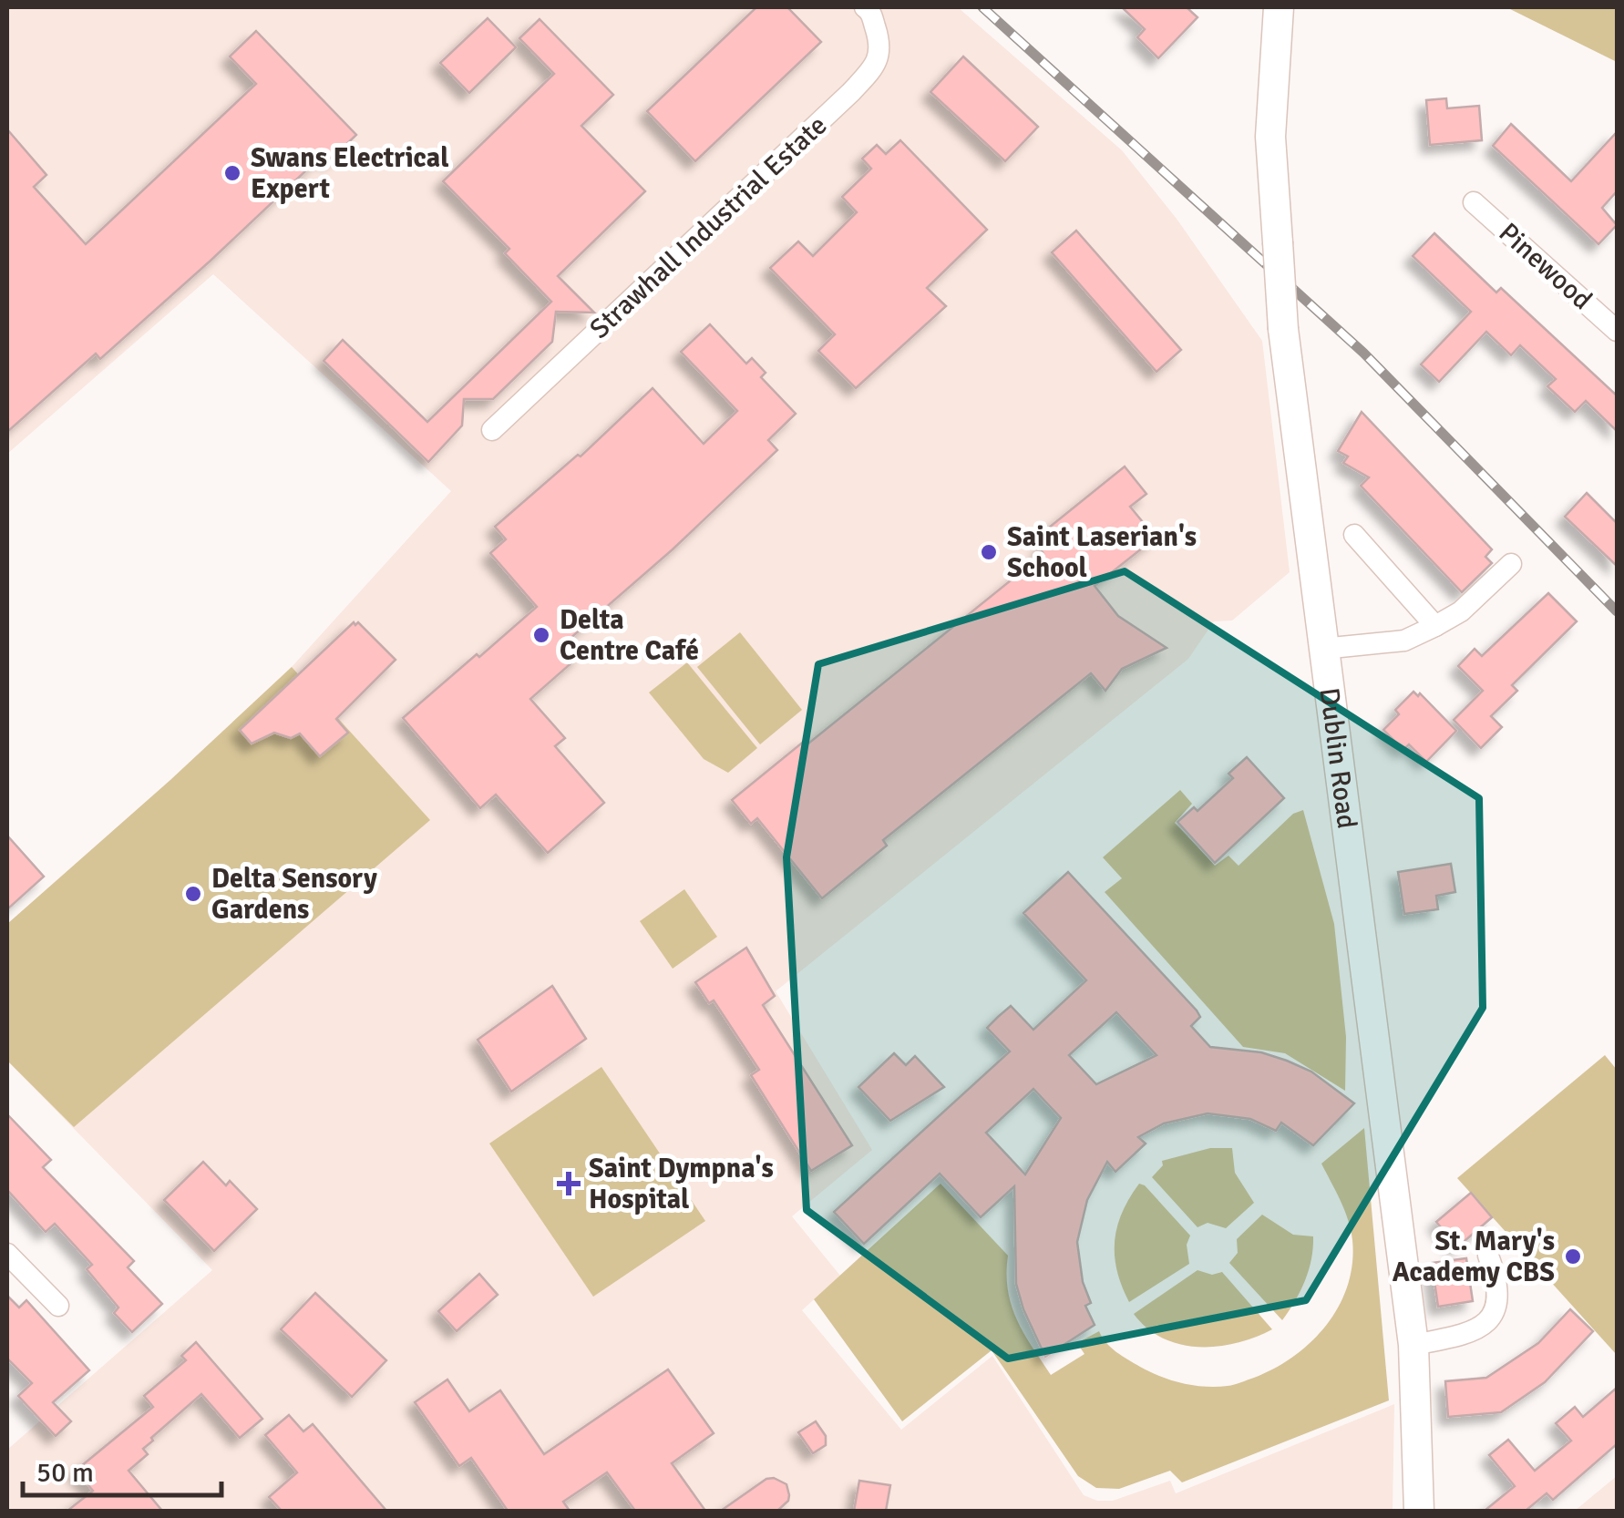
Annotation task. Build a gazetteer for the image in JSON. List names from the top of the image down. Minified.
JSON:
{"streets":{"main road":["Dublin Road"],"street":["Strawhall Industrial Estate","Pinewood"]},"places":{"other":["Swans Electrical Expert","Saint Laserian's School","Delta Centre Café","Delta Sensory Gardens","St. Mary's Academy CBS"],"health":["Saint Dympna's Hospital"]},"scale_bar":"50 m"}
